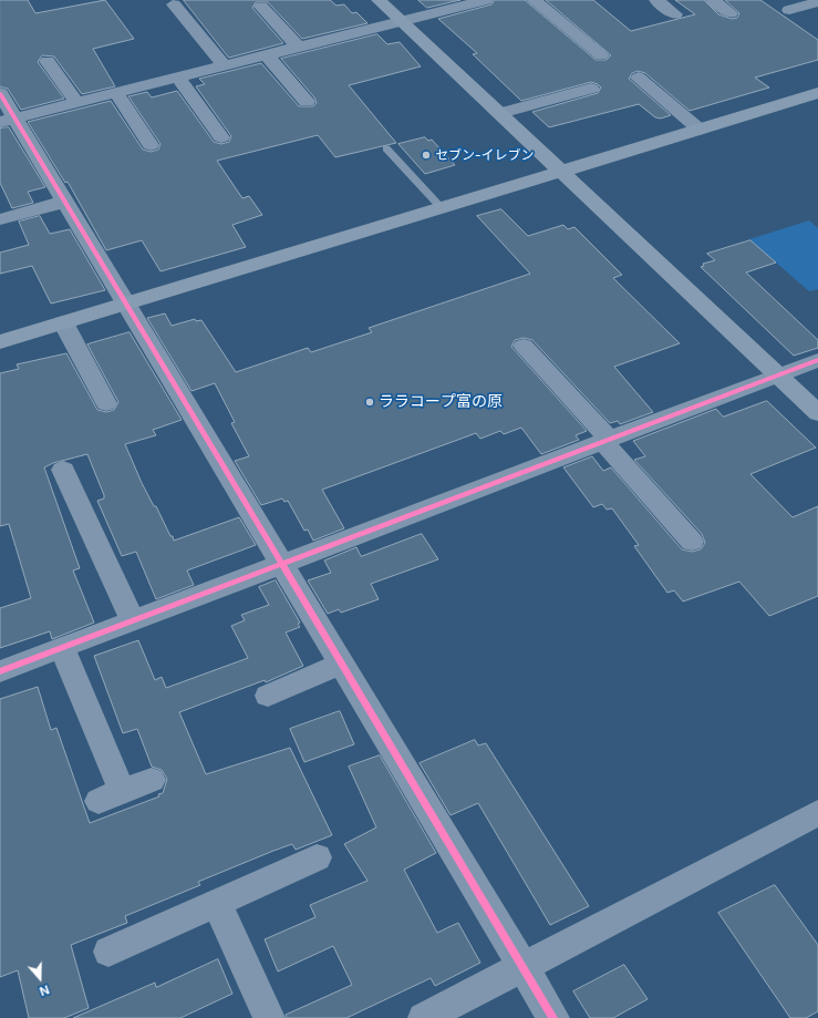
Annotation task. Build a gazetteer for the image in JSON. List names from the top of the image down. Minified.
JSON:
{"places":["セブン-イレブン","ララコープ富の原"],"north":"bottom"}
